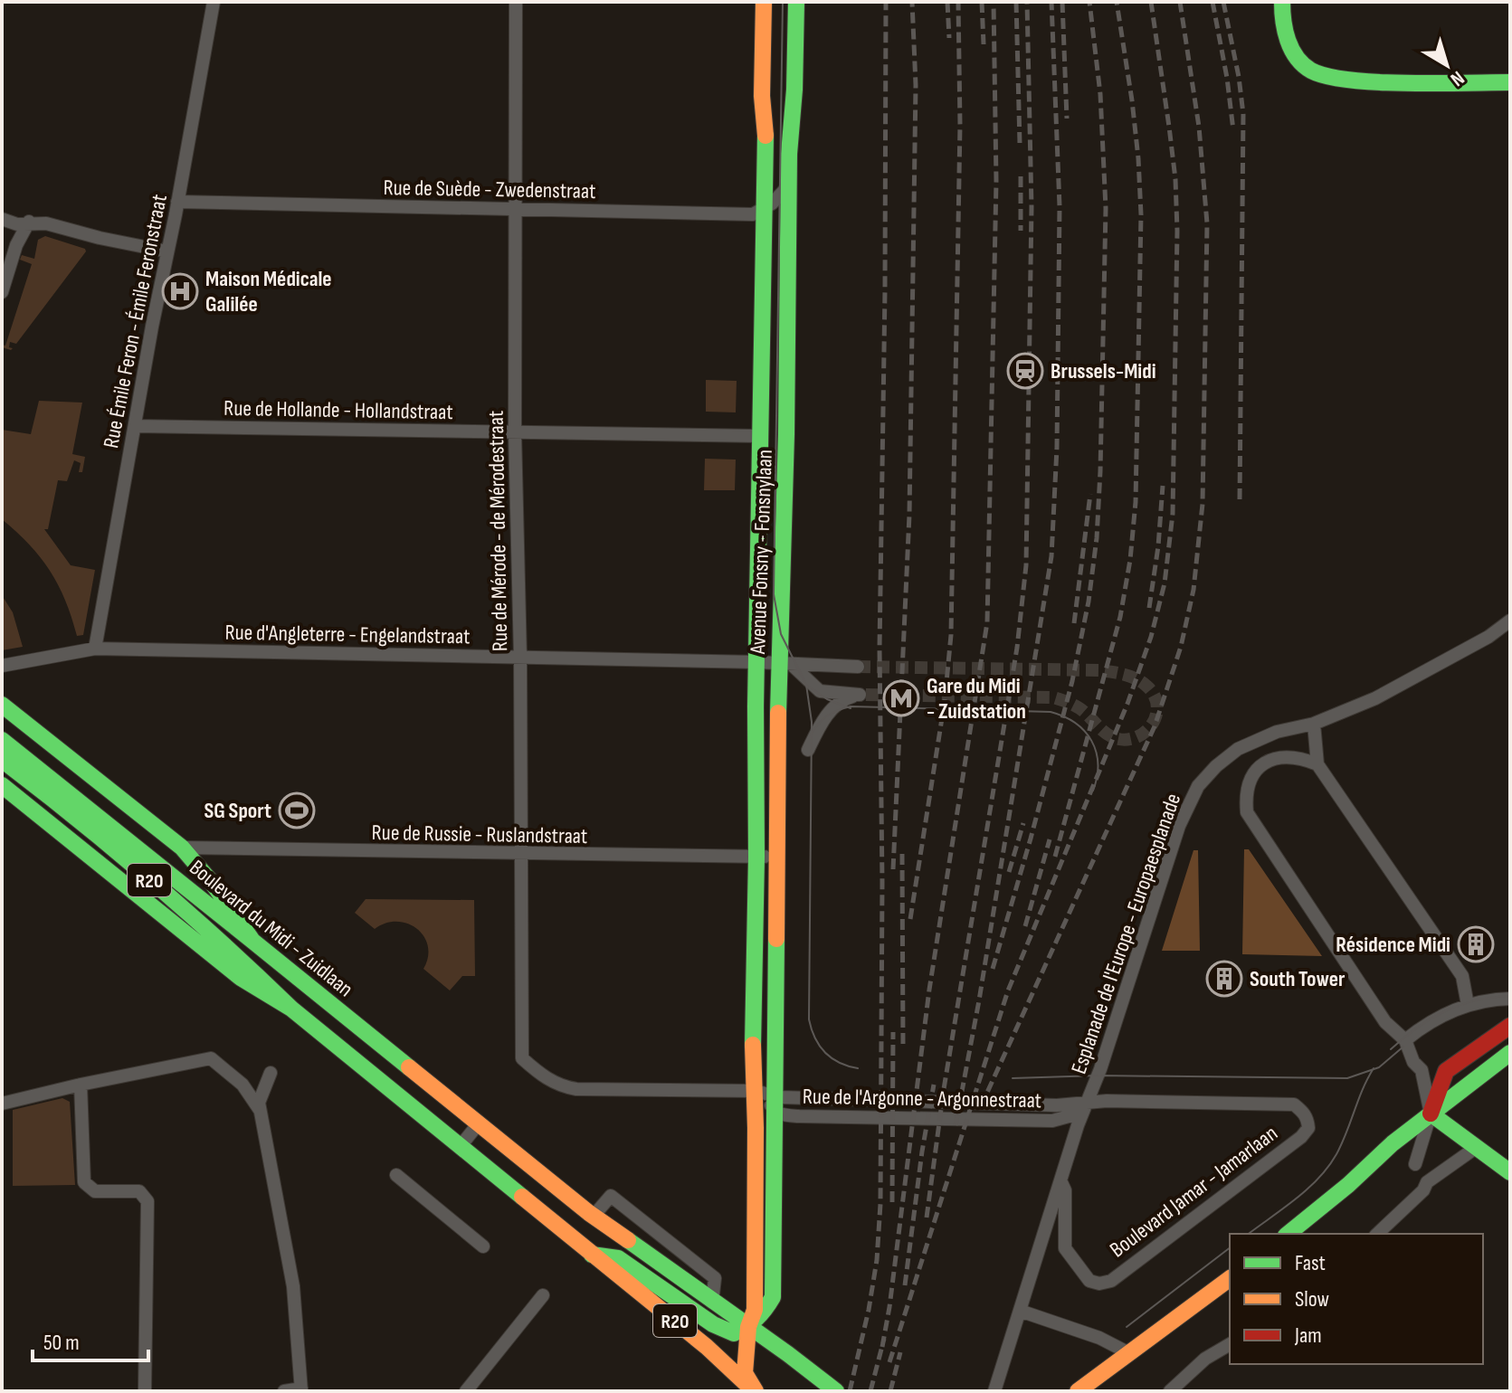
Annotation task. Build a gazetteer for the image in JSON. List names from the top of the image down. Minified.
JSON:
{"streets":{"main road":["Avenue Fonsny - Fonsnylaan","R20","Boulevard du Midi - Zuidlaan"],"street":["Rue de Suède - Zwedenstraat","Rue Émile Feron - Émile Feronstraat","Rue de Hollande - Hollandstraat","Rue de Mérode - de Mérodestraat","Rue d'Angleterre - Engelandstraat","Rue de Russie - Ruslandstraat","Esplanade de l'Europe - Europaesplanade","Rue de l'Argonne - Argonnestraat","Boulevard Jamar - Jamarlaan"]},"crossings":[["Rue de Suède - Zwedenstraat","Rue Émile Feron - Émile Feronstraat"],["Rue de Suède - Zwedenstraat","Rue de Mérode - de Mérodestraat"],["Rue de Suède - Zwedenstraat","Avenue Fonsny - Fonsnylaan"],["Rue Émile Feron - Émile Feronstraat","Rue de Hollande - Hollandstraat"],["Rue Émile Feron - Émile Feronstraat","Rue d'Angleterre - Engelandstraat"],["Rue de Hollande - Hollandstraat","Rue de Mérode - de Mérodestraat"],["Rue de Hollande - Hollandstraat","Avenue Fonsny - Fonsnylaan"],["Rue de Mérode - de Mérodestraat","Rue d'Angleterre - Engelandstraat"],["Rue de Mérode - de Mérodestraat","Rue de Russie - Ruslandstraat"],["Rue de Mérode - de Mérodestraat","Rue de l'Argonne - Argonnestraat"],["Avenue Fonsny - Fonsnylaan","Rue d'Angleterre - Engelandstraat"],["Avenue Fonsny - Fonsnylaan","Rue de Russie - Ruslandstraat"],["Avenue Fonsny - Fonsnylaan","Rue de l'Argonne - Argonnestraat"],["Esplanade de l'Europe - Europaesplanade","Rue de l'Argonne - Argonnestraat"],["Esplanade de l'Europe - Europaesplanade","Boulevard Jamar - Jamarlaan"],["Rue de l'Argonne - Argonnestraat","Boulevard Jamar - Jamarlaan"]],"places":{"hospital":["Maison Médicale Galilée"],"station":["Brussels-Midi"],"metro station":["Gare du Midi - Zuidstation"],"sports":["SG Sport"],"building":["Résidence Midi","South Tower"]},"legend":["Fast","Slow","Jam"],"scale_bar":"50 m","north":"bottom right"}
